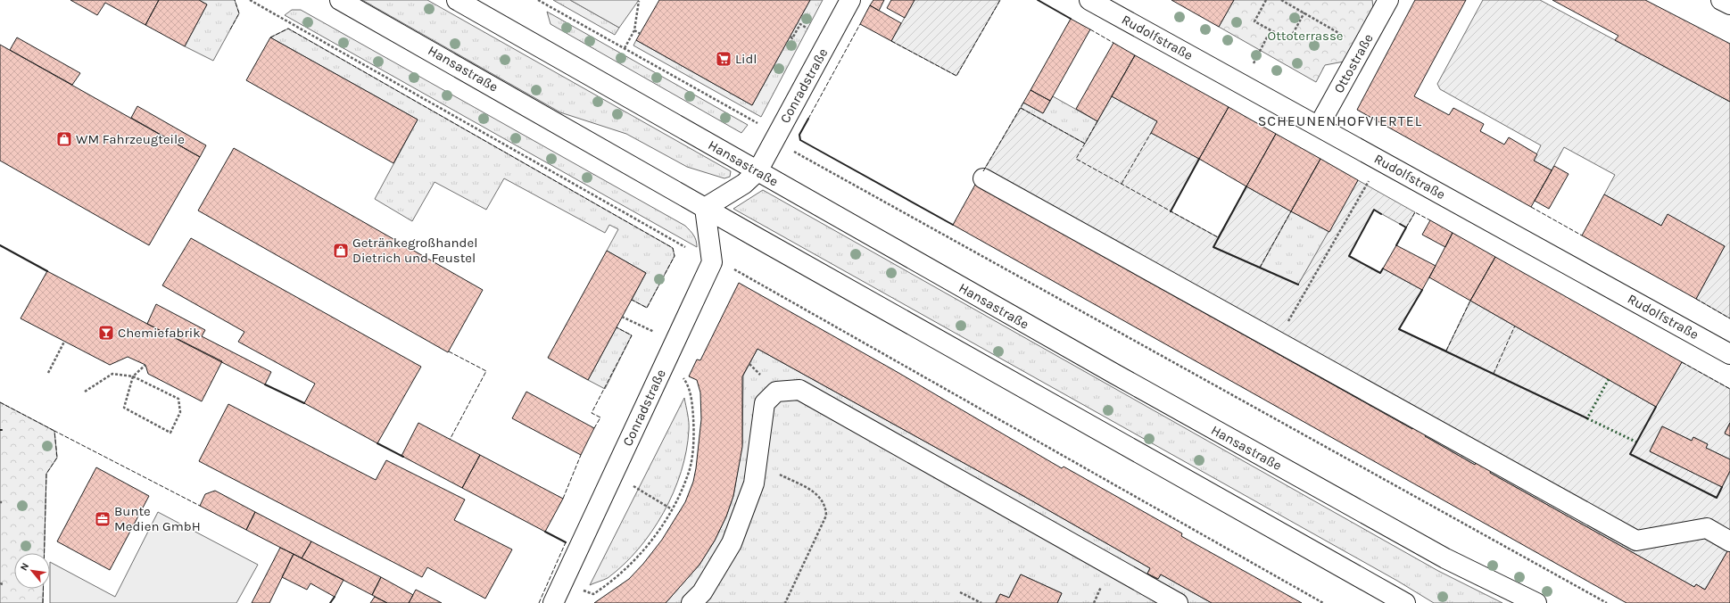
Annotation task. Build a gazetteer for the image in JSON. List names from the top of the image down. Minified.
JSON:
{"streets":{"main road":["Rudolfstraße","Ottostraße","Hansastraße","Conradstraße"]},"crossings":[["Rudolfstraße","Ottostraße"],["Hansastraße","Conradstraße"]],"districts":["SCHEUNENHOFVIERTEL"],"parks":["Ottoterrasse"],"places":{"supermarket":["Lidl"],"shop":["WM Fahrzeugteile","Getränkegroßhandel Dietrich und Feustel"],"bar":["Chemiefabrik"],"office":["Bunte Medien GmbH"]},"north":"top left"}
